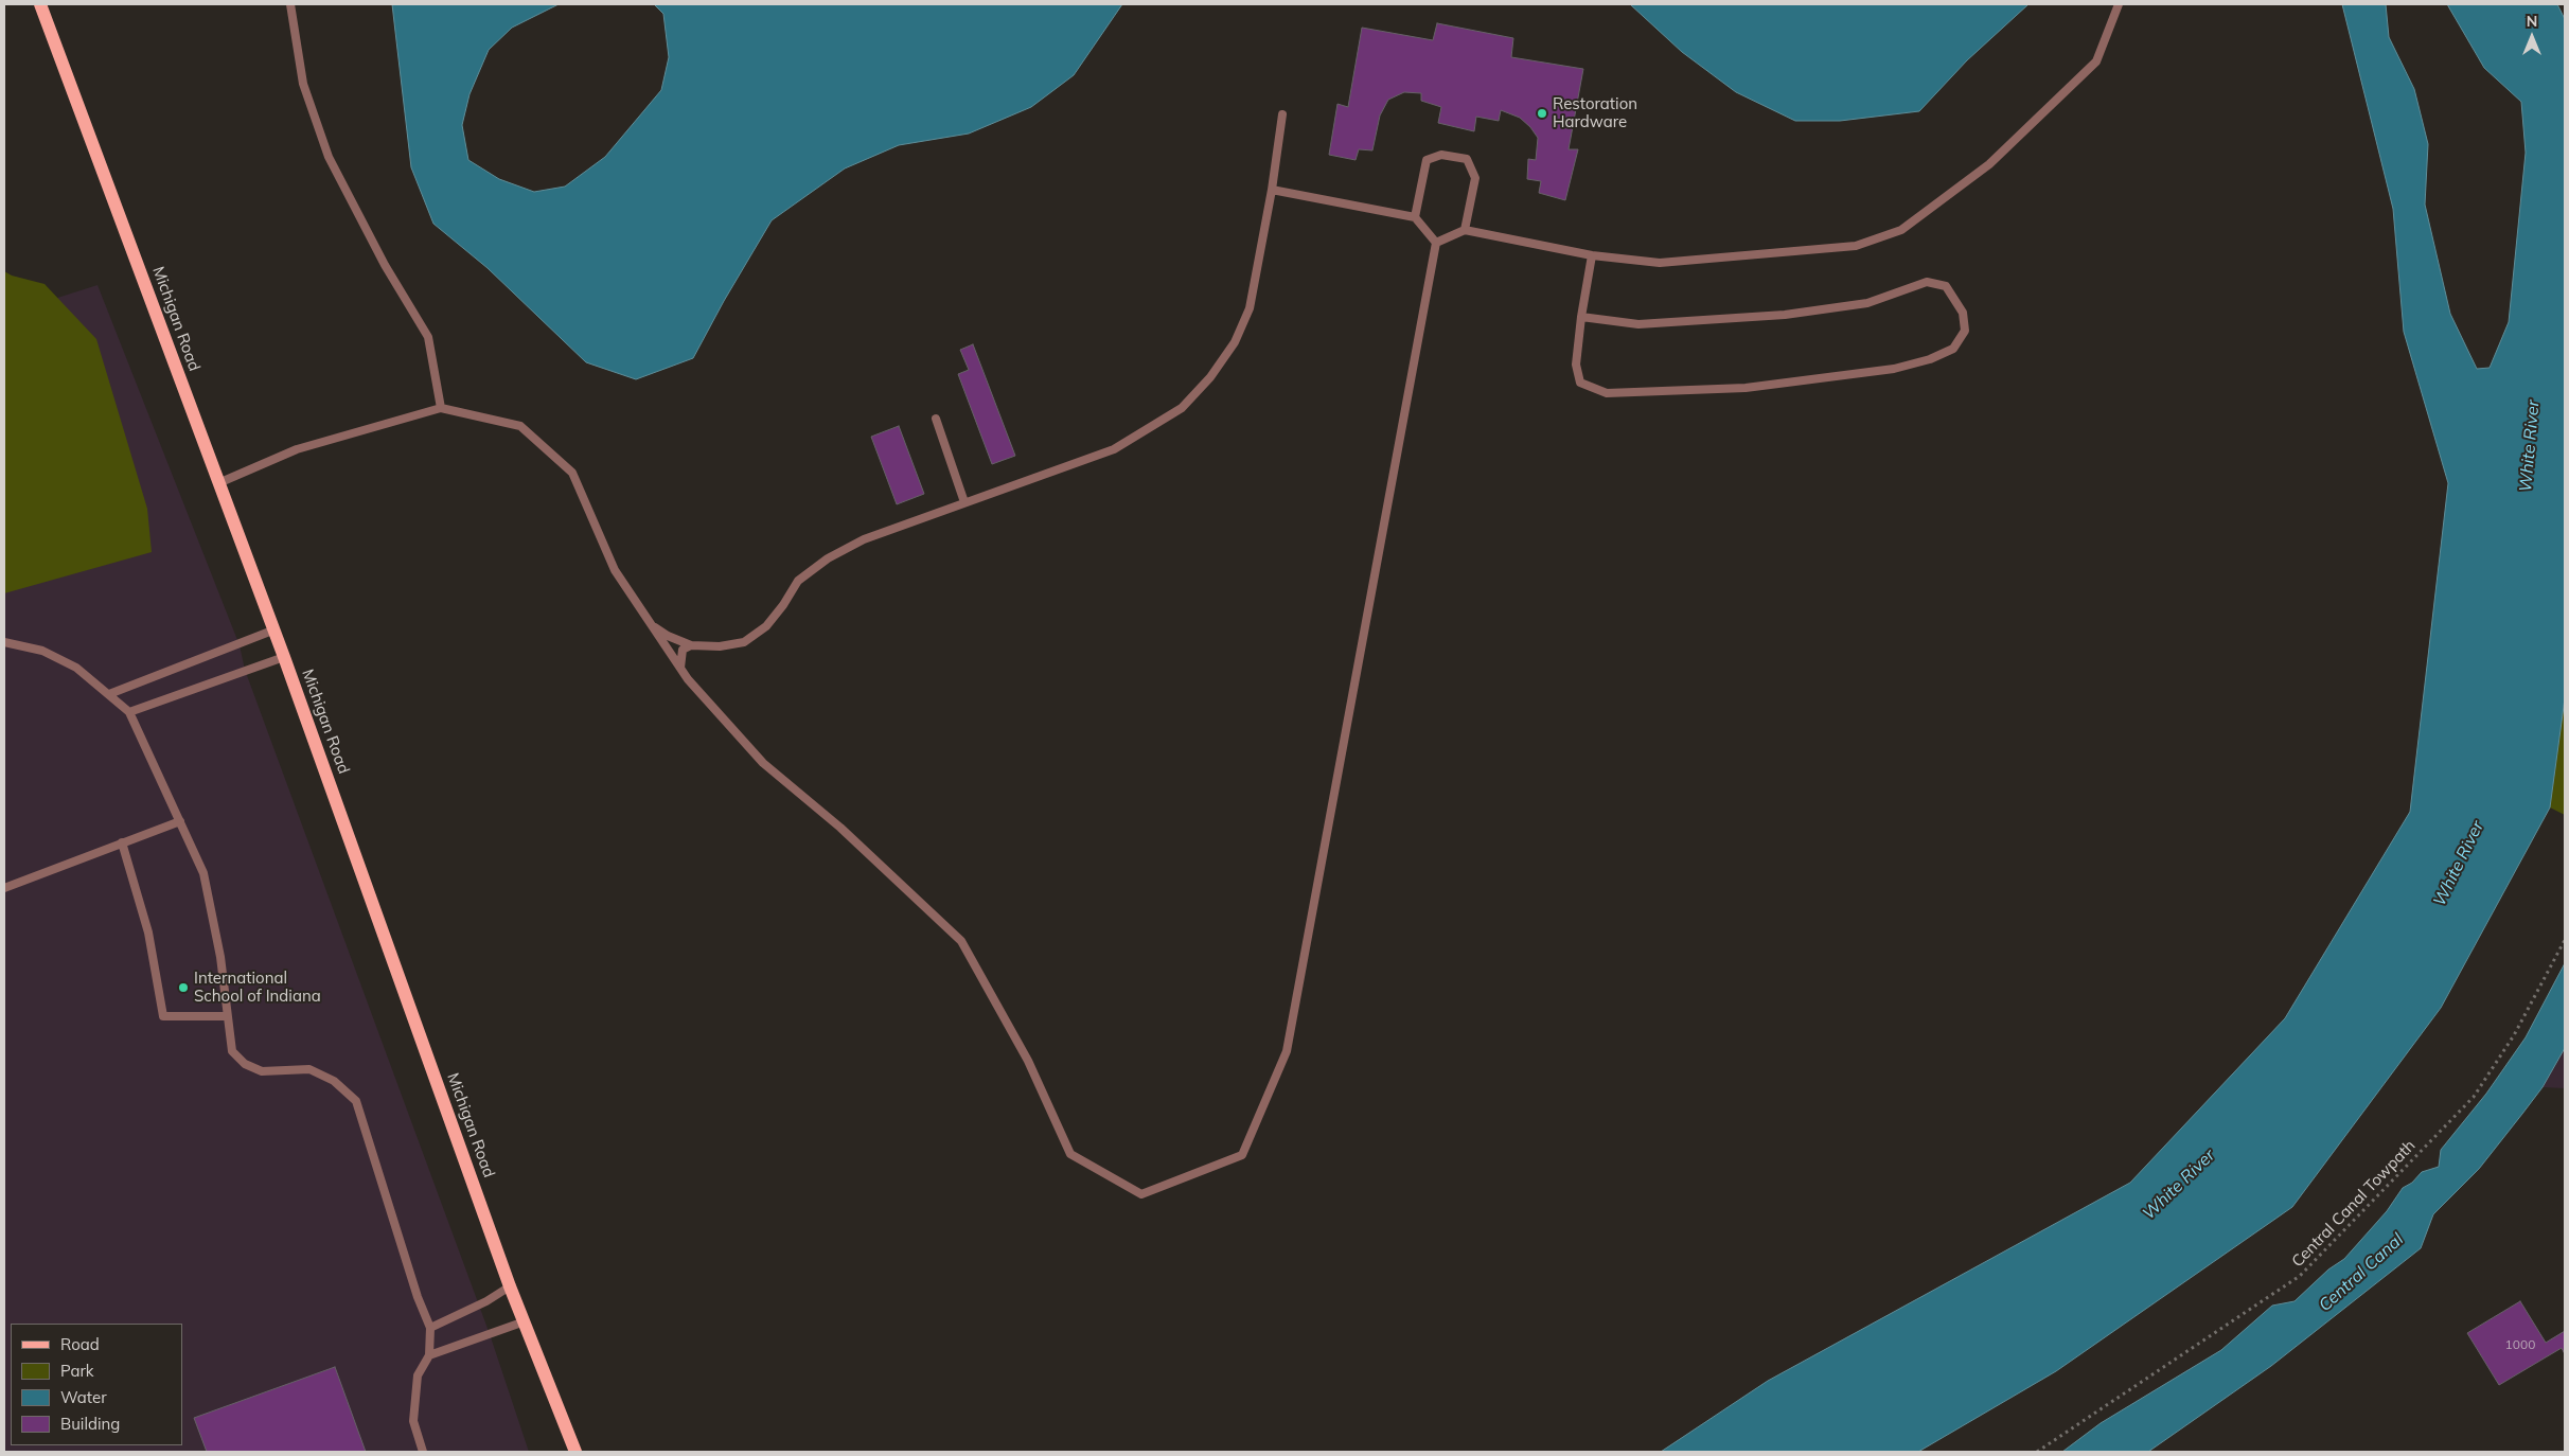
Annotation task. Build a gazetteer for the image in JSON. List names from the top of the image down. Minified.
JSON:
{"streets":{"main road":["Michigan Road"],"path":["Central Canal Towpath"]},"water":["White River","Central Canal"],"places":["Restoration Hardware","International School of Indiana"],"house_numbers":["1000"],"legend":["Road","Park","Water","Building"],"north":"top"}
